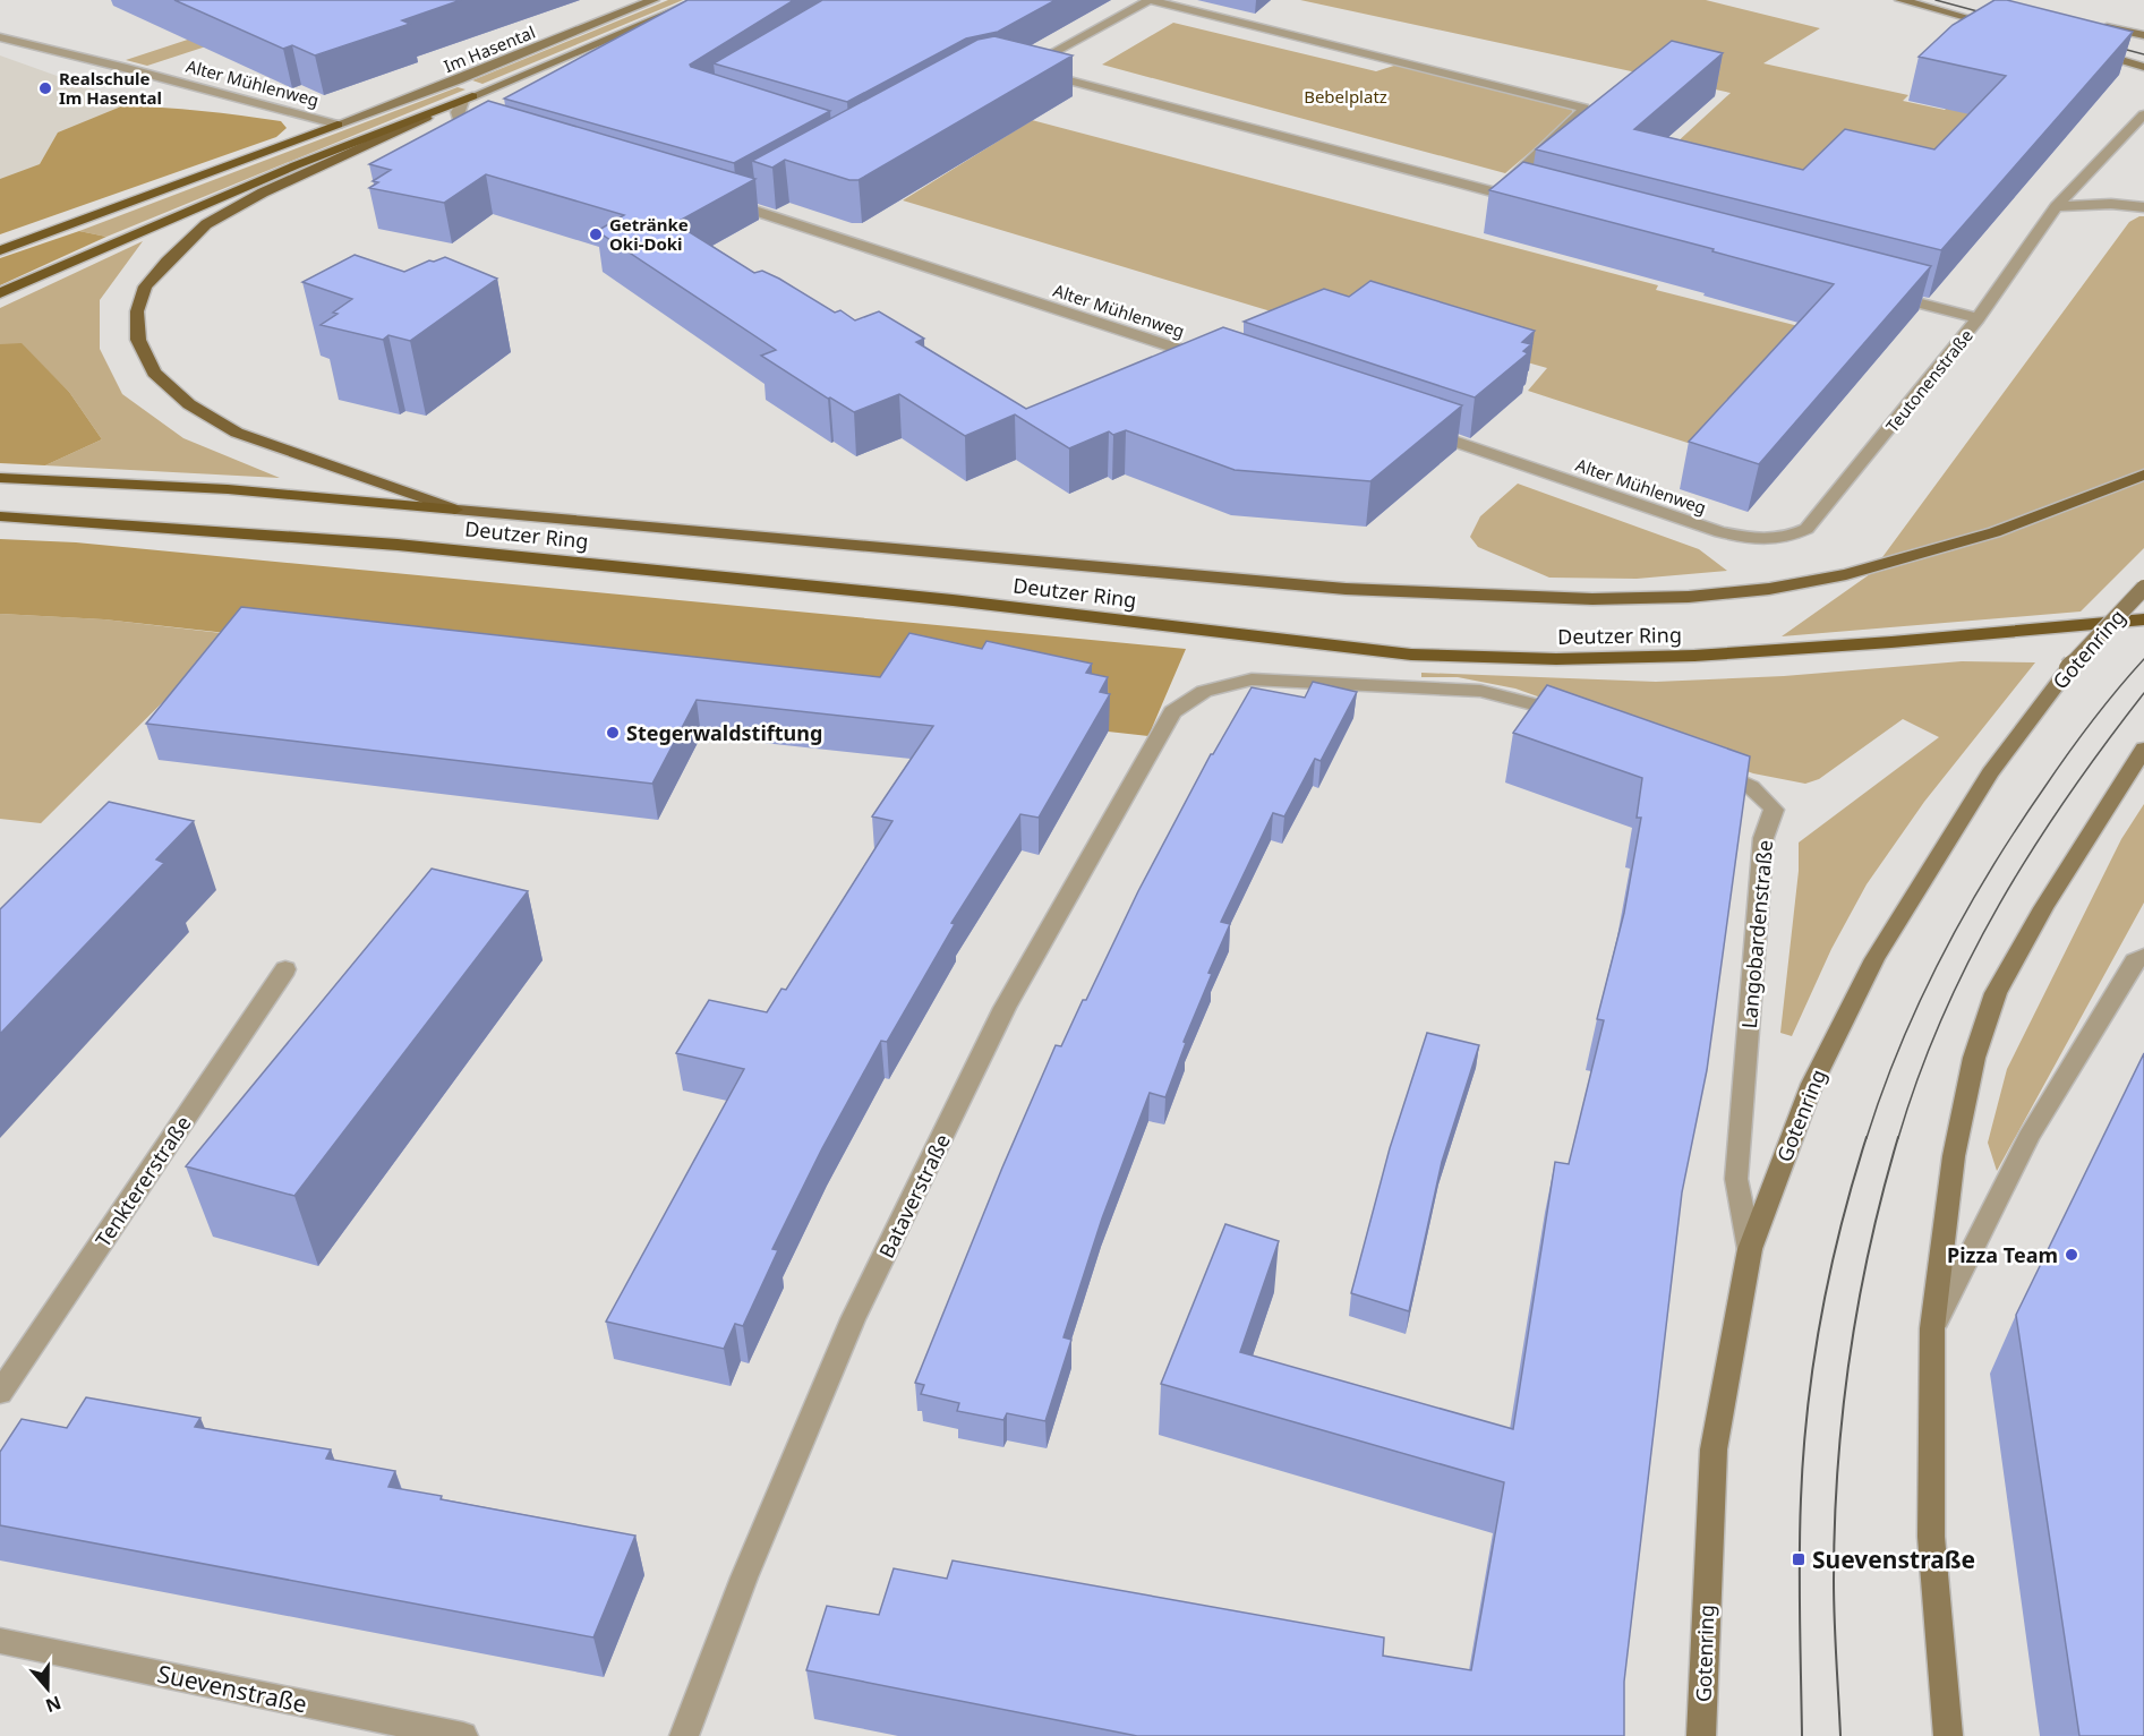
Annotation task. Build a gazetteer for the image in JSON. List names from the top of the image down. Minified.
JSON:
{"streets":{"highway":["Deutzer Ring"],"main road":["Im Hasental","Gotenring"],"street":["Alter Mühlenweg","Teutonenstraße","Langobardenstraße","Tenktererstraße","Bataverstraße","Suevenstraße"]},"crossings":[["Im Hasental","Alter Mühlenweg"],["Alter Mühlenweg","Teutonenstraße"],["Gotenring","Langobardenstraße"]],"parks":["Bebelplatz"],"places":{"other":["Realschule Im Hasental","Getränke Oki-Doki","Stegerwaldstiftung","Pizza Team"],"transit":["Suevenstraße"]},"north":"bottom"}
